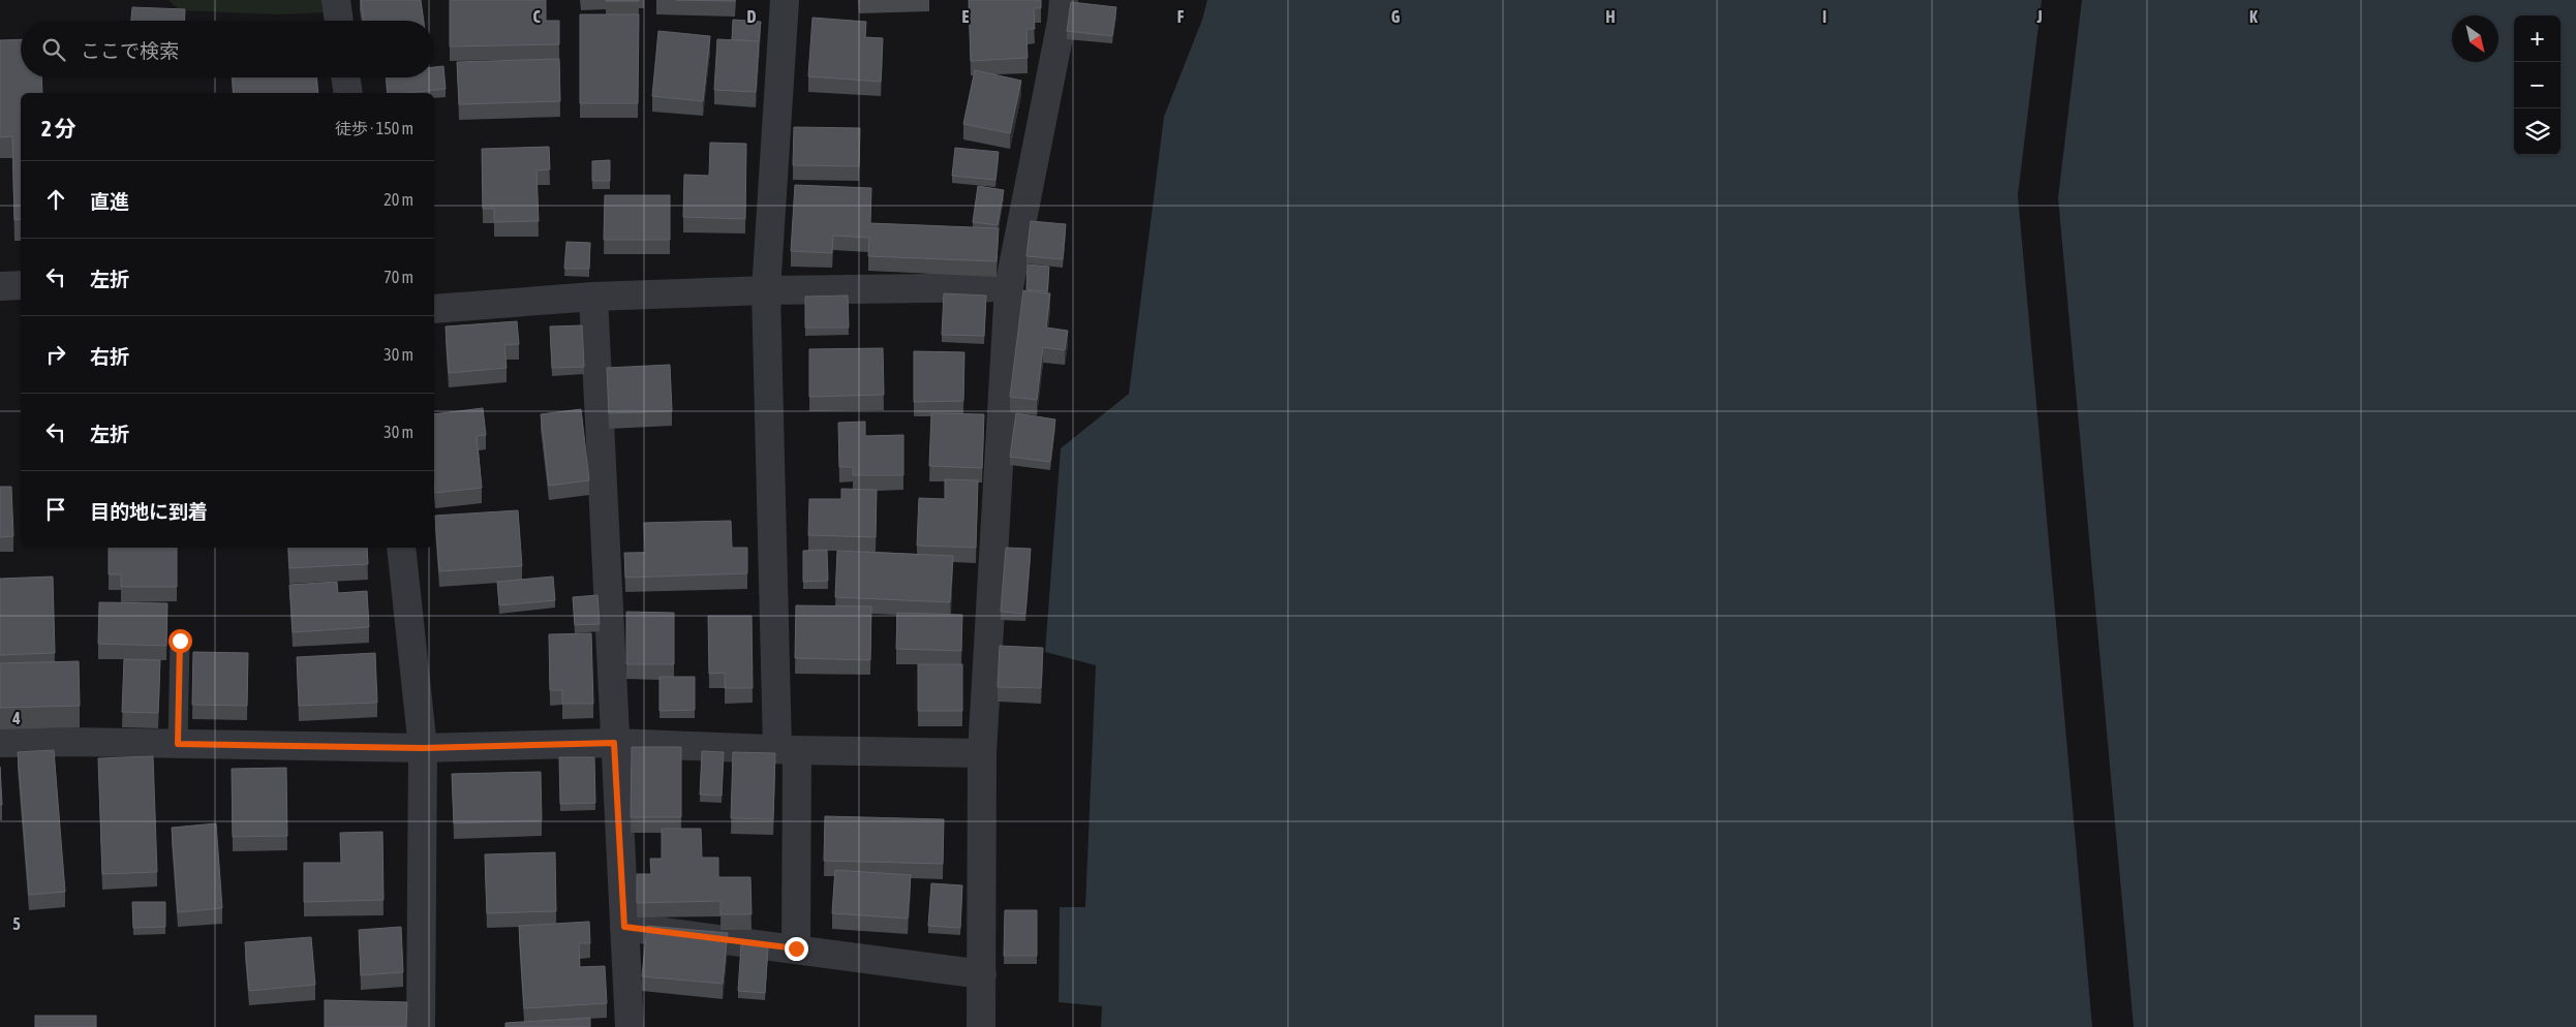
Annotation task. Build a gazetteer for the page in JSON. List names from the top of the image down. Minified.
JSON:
{"north":"bottom right","page":{"map_buttons":["+","−"],"search":"ここで検索","heading":["2 分","徒歩 · 150 m"],"list":[["直進","20 m"],["左折","70 m"],["右折","30 m"],["左折","30 m"],"目的地に到着"]},"grid":{"columns":["C","D","E","F","G","H","I","J","K"],"rows":["4","5"]}}
